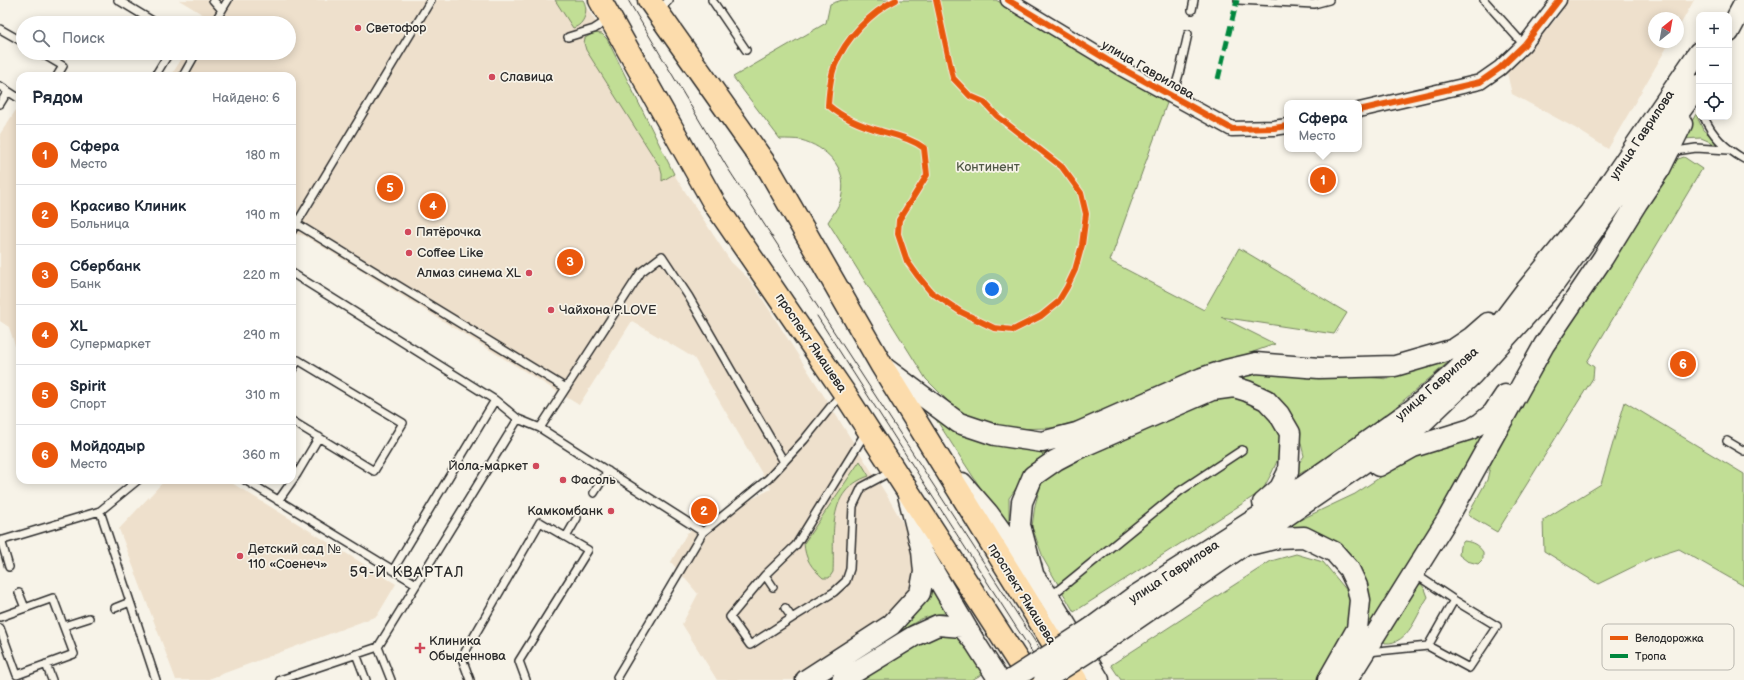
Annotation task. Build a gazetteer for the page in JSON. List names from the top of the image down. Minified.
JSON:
{"streets":{"main road":["улица Гаврилова","проспект Ямашева"]},"districts":["59-Й КВАРТАЛ"],"parks":["Континент"],"places":{"other":["Светофор","Славица","Пятёрочка","Coffee Like","Алмаз синема XL","Чайхона P.LOVE","Йола-маркет","Фасоль","Камкомбанк","Детский сад № 110 «Соенеч»"],"health":["Клиника Обыденнова"]},"legend":["Велодорожка","Тропа"],"north":"top right","page":{"map_buttons":["+","−"],"search":"Поиск","heading":["Рядом","Найдено: 6"],"popup":["Сфера","Место"],"list":[{"mark":"1","name":"Сфера","note":"Место","value":"180 m"},{"mark":"2","name":"Красиво Клиник","note":"Больница","value":"190 m"},{"mark":"3","name":"Сбербанк","note":"Банк","value":"220 m"},{"mark":"4","name":"XL","note":"Супермаркет","value":"290 m"},{"mark":"5","name":"Spirit","note":"Спорт","value":"310 m"},{"mark":"6","name":"Мойдодыр","note":"Место","value":"360 m"}],"pins":["1","5","4","3","6","2"]}}
